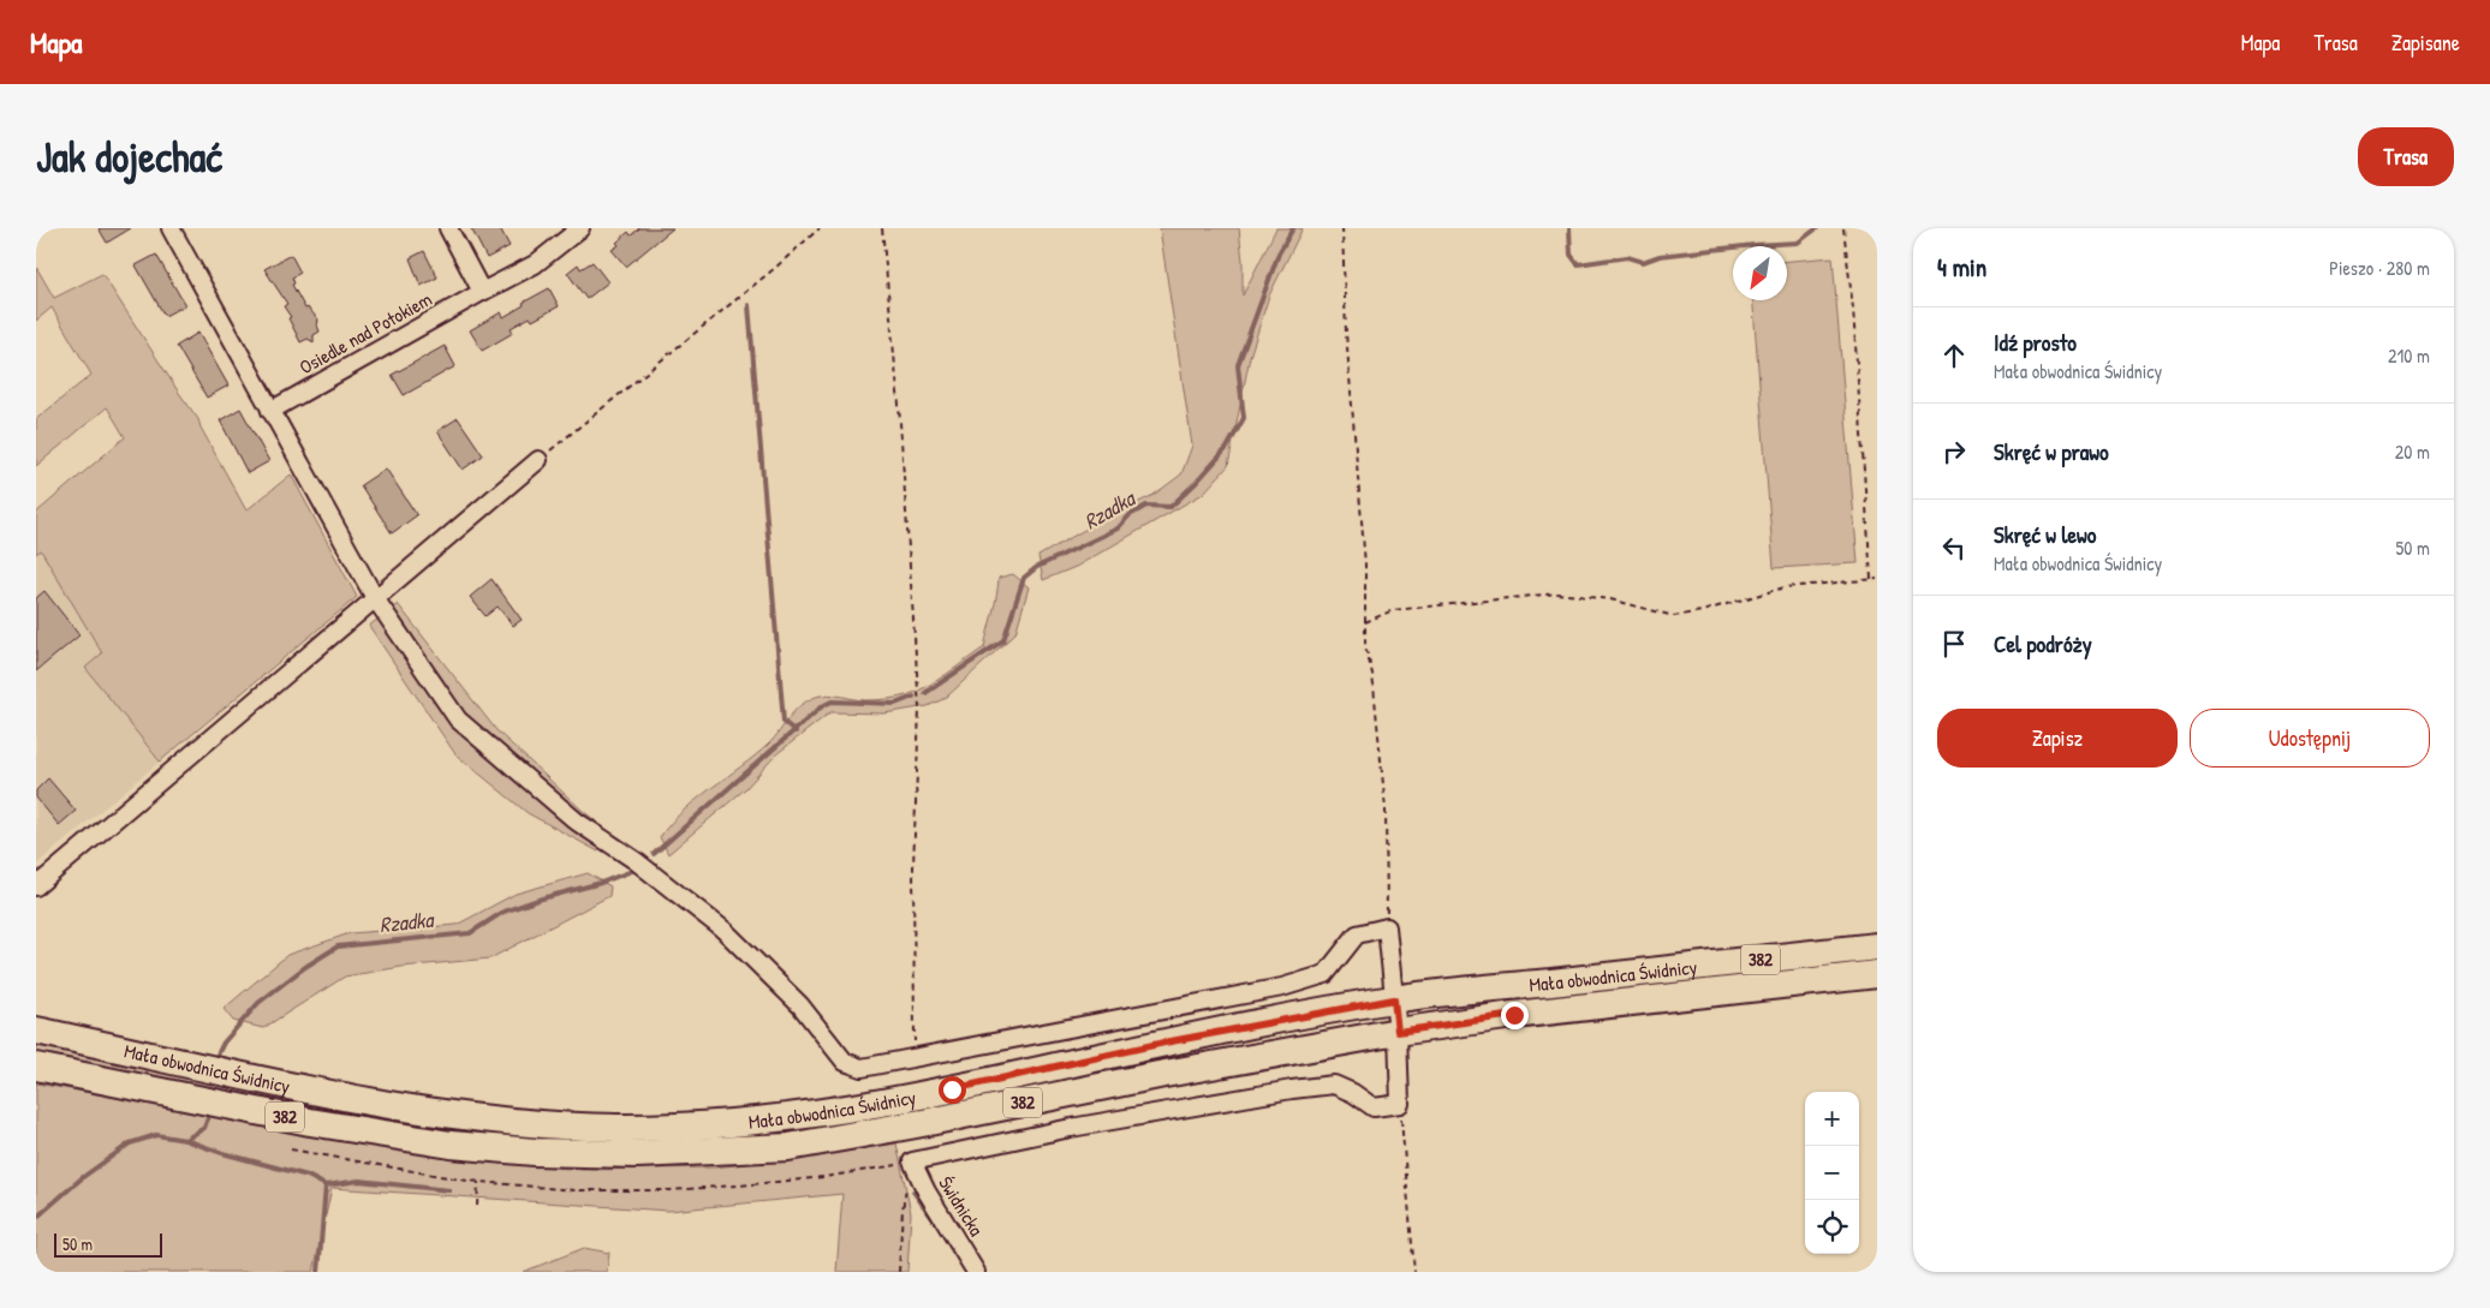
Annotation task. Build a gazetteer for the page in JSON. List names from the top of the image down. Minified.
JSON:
{"streets":{"main road":["382","Mała obwodnica Świdnicy"],"street":["Osiedle nad Potokiem","Świdnicka"]},"water":["Rzadka"],"scale_bar":"50 m","north":"bottom left","page":{"header":"Mapa","nav":["Mapa","Trasa","Zapisane"],"buttons":["Trasa",["Zapisz","Udostępnij"]],"title":"Jak dojechać","heading":["4 min","Pieszo · 280 m"],"list":[["Idź prosto","Mała obwodnica Świdnicy","210 m"],["Skręć w prawo","20 m"],["Skręć w lewo","Mała obwodnica Świdnicy","50 m"],"Cel podróży"],"map_buttons":["+","−"],"scale":"50 m"}}
